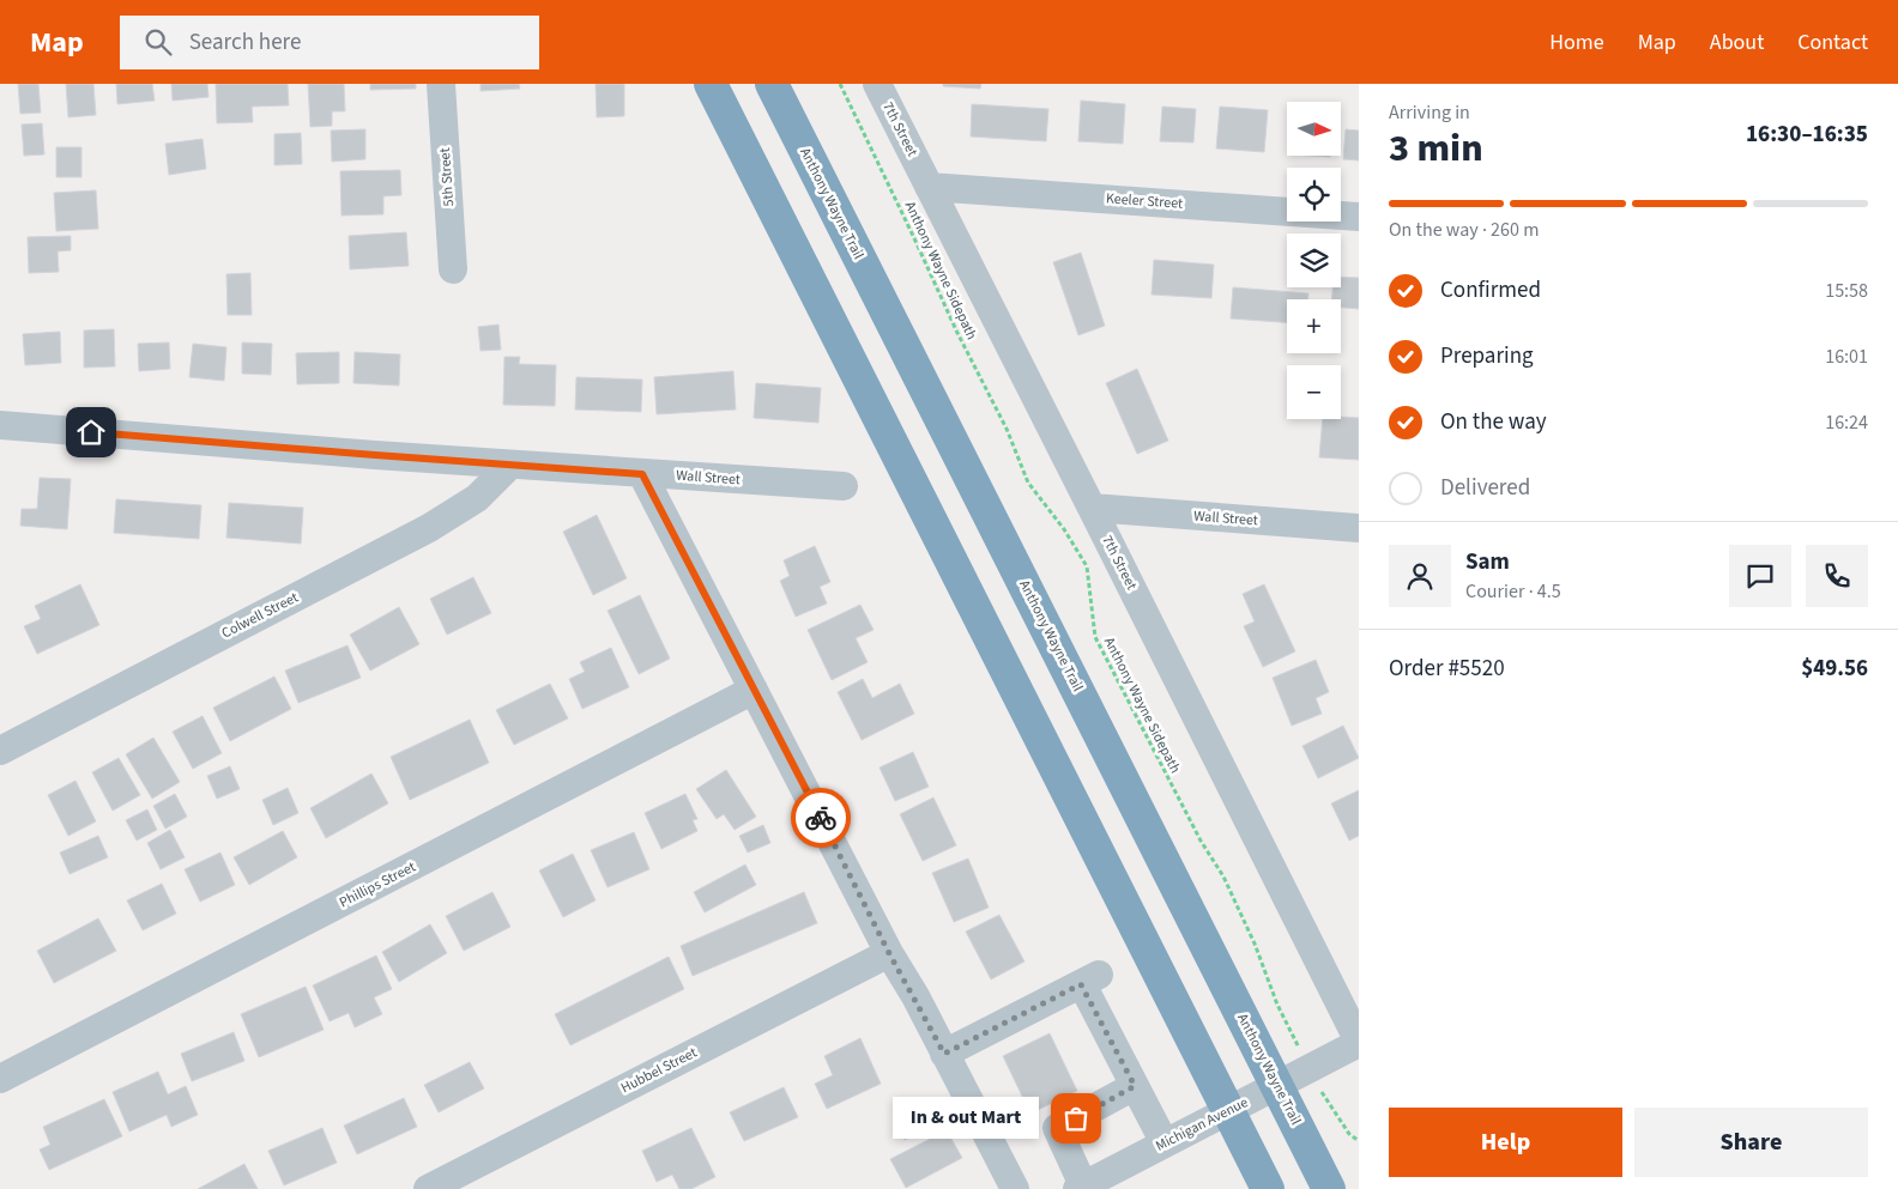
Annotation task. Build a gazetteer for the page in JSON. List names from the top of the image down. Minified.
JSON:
{"streets":{"highway":["Anthony Wayne Trail"],"street":["7th Street","5th Street","Keeler Street","Wall Street","Colwell Street","Phillips Street","Hubbel Street","Michigan Avenue"],"path":["Anthony Wayne Sidepath"]},"crossings":[["7th Street","Keeler Street"],["7th Street","Wall Street"],["7th Street","Michigan Avenue"],["Anthony Wayne Trail","Michigan Avenue"],["Wall Street","Colwell Street"]],"places":["In & out Mart"],"north":"right","page":{"header":"Map","search":"Search here","nav":["Home","Map","About","Contact"],"heading":["3 min","Arriving in","16:30–16:35"],"panel":["Sam","Courier · 4.5","Order #5520","$49.56"],"map_buttons":["+","−"],"bar":"On the way · 260 m","list":[["Confirmed","15:58"],["Preparing","16:01"],["On the way","16:24"],"Delivered"],"buttons":["Help","Share"],"bubble":"In & out Mart"}}
